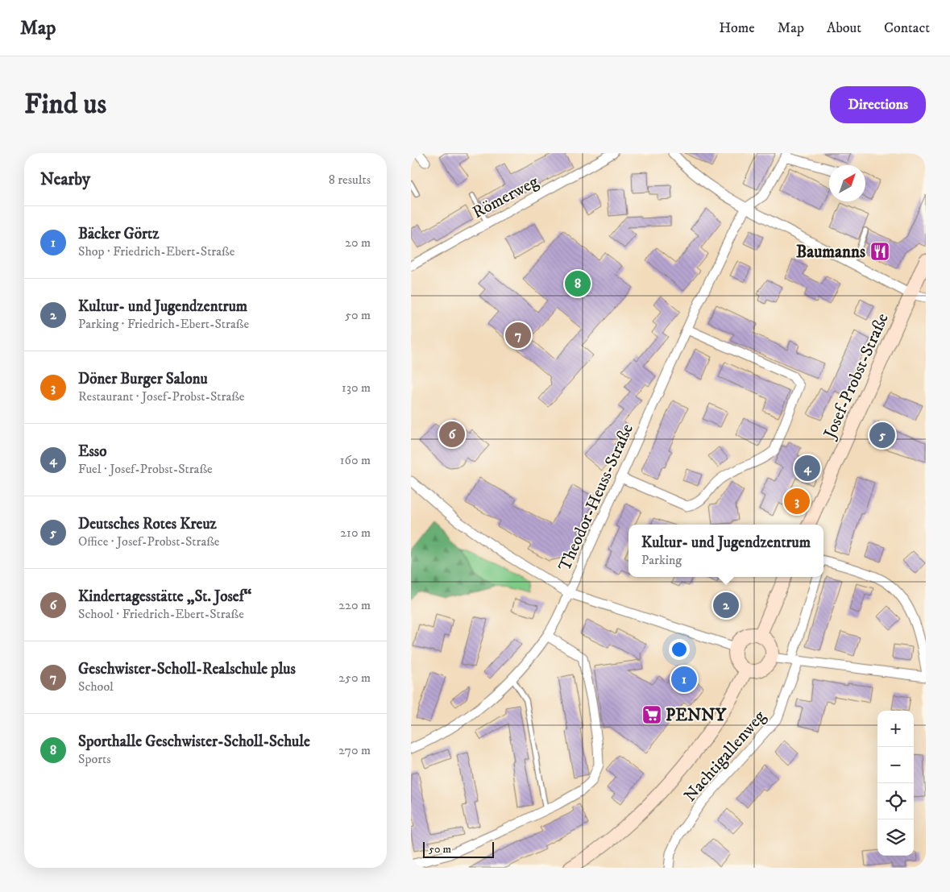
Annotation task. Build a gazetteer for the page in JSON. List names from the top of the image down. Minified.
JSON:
{"streets":{"main road":["Josef-Probst-Straße"],"street":["Römerweg","Theodor-Heuss-Straße","Nachtigallenweg"]},"places":{"restaurant":["Baumanns"],"supermarket":["PENNY"]},"scale_bar":"50 m","north":"top right","page":{"header":"Map","nav":["Home","Map","About","Contact"],"buttons":"Directions","title":"Find us","heading":["Nearby","8 results"],"list":[{"mark":"1","name":"Bäcker Görtz","note":"Shop · Friedrich-Ebert-Straße","value":"20 m"},{"mark":"2","name":"Kultur- und Jugendzentrum","note":"Parking · Friedrich-Ebert-Straße","value":"50 m"},{"mark":"3","name":"Döner Burger Salonu","note":"Restaurant · Josef-Probst-Straße","value":"130 m"},{"mark":"4","name":"Esso","note":"Fuel · Josef-Probst-Straße","value":"160 m"},{"mark":"5","name":"Deutsches Rotes Kreuz","note":"Office · Josef-Probst-Straße","value":"210 m"},{"mark":"6","name":"Kindertagesstätte „St. Josef“","note":"School · Friedrich-Ebert-Straße","value":"220 m"},{"mark":"7","name":"Geschwister-Scholl-Realschule plus","note":"School","value":"250 m"},{"mark":"8","name":"Sporthalle Geschwister-Scholl-Schule","note":"Sports","value":"270 m"}],"pins":["8","7","6","5","4","3","2","1"],"popup":["Kultur- und Jugendzentrum","Parking"],"map_buttons":["+","−"],"scale":"50 m"}}
